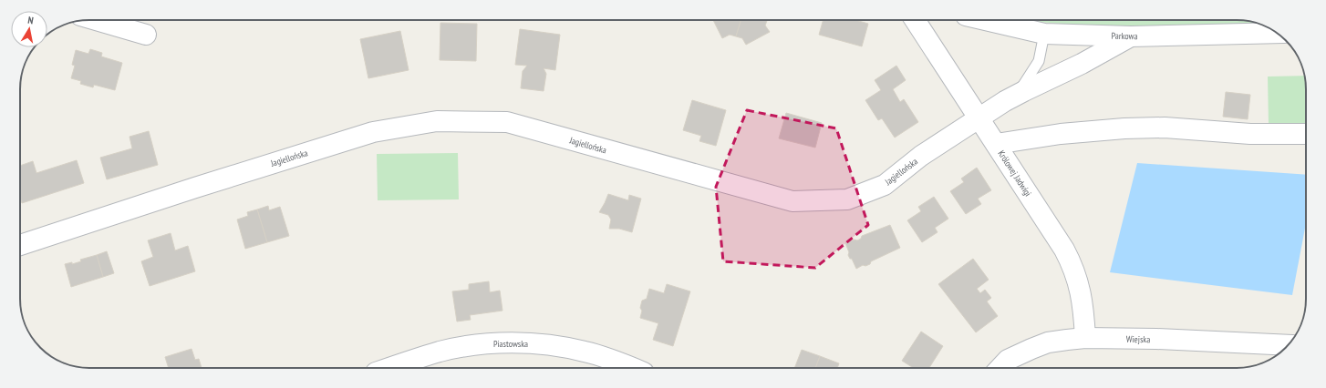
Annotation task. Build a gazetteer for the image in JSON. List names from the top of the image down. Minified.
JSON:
{"streets":{"street":["Parkowa","Jagiellońska","Królowej Jadwigi","Wiejska","Piastowska"]},"crossings":[["Parkowa","Jagiellońska"],["Jagiellońska","Królowej Jadwigi"],["Królowej Jadwigi","Wiejska"]],"north":"top"}
